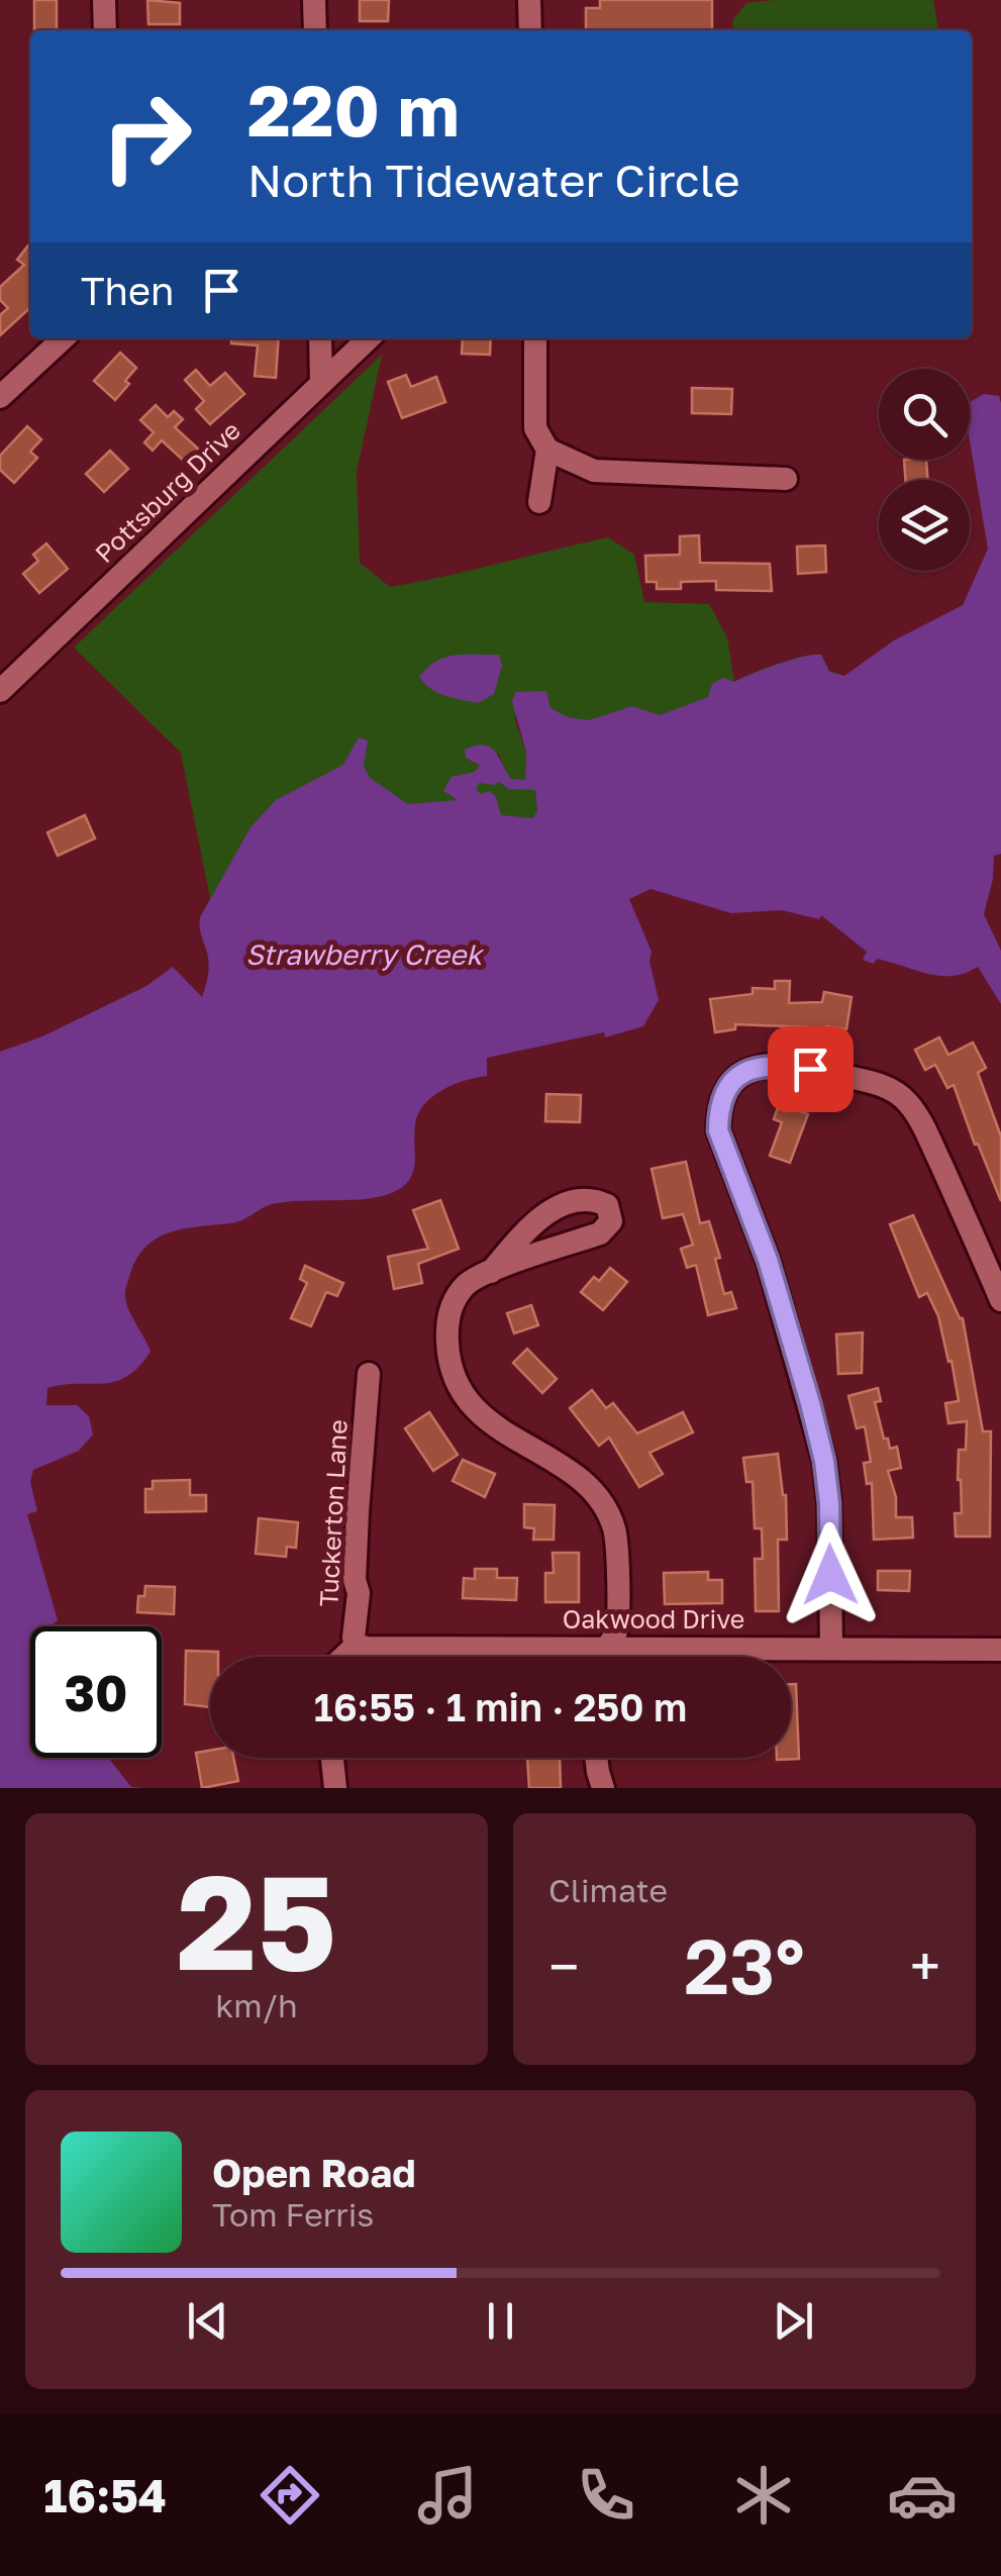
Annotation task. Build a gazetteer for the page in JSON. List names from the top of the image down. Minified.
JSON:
{"streets":{"street":["Pottsburg Drive","Tuckerton Lane","Oakwood Drive"]},"crossings":[["Tuckerton Lane","Oakwood Drive"]],"water":["Strawberry Creek"],"page":{"turn":["220 m","North Tidewater Circle"],"then":"Then","limit":"30","trip":"16:55 · 1 min · 250 m","tile":[["25","km/h"],"Climate"],"heat":["−","23°","+"],"song":["Open Road","Tom Ferris"],"tabs":"16:54"}}
